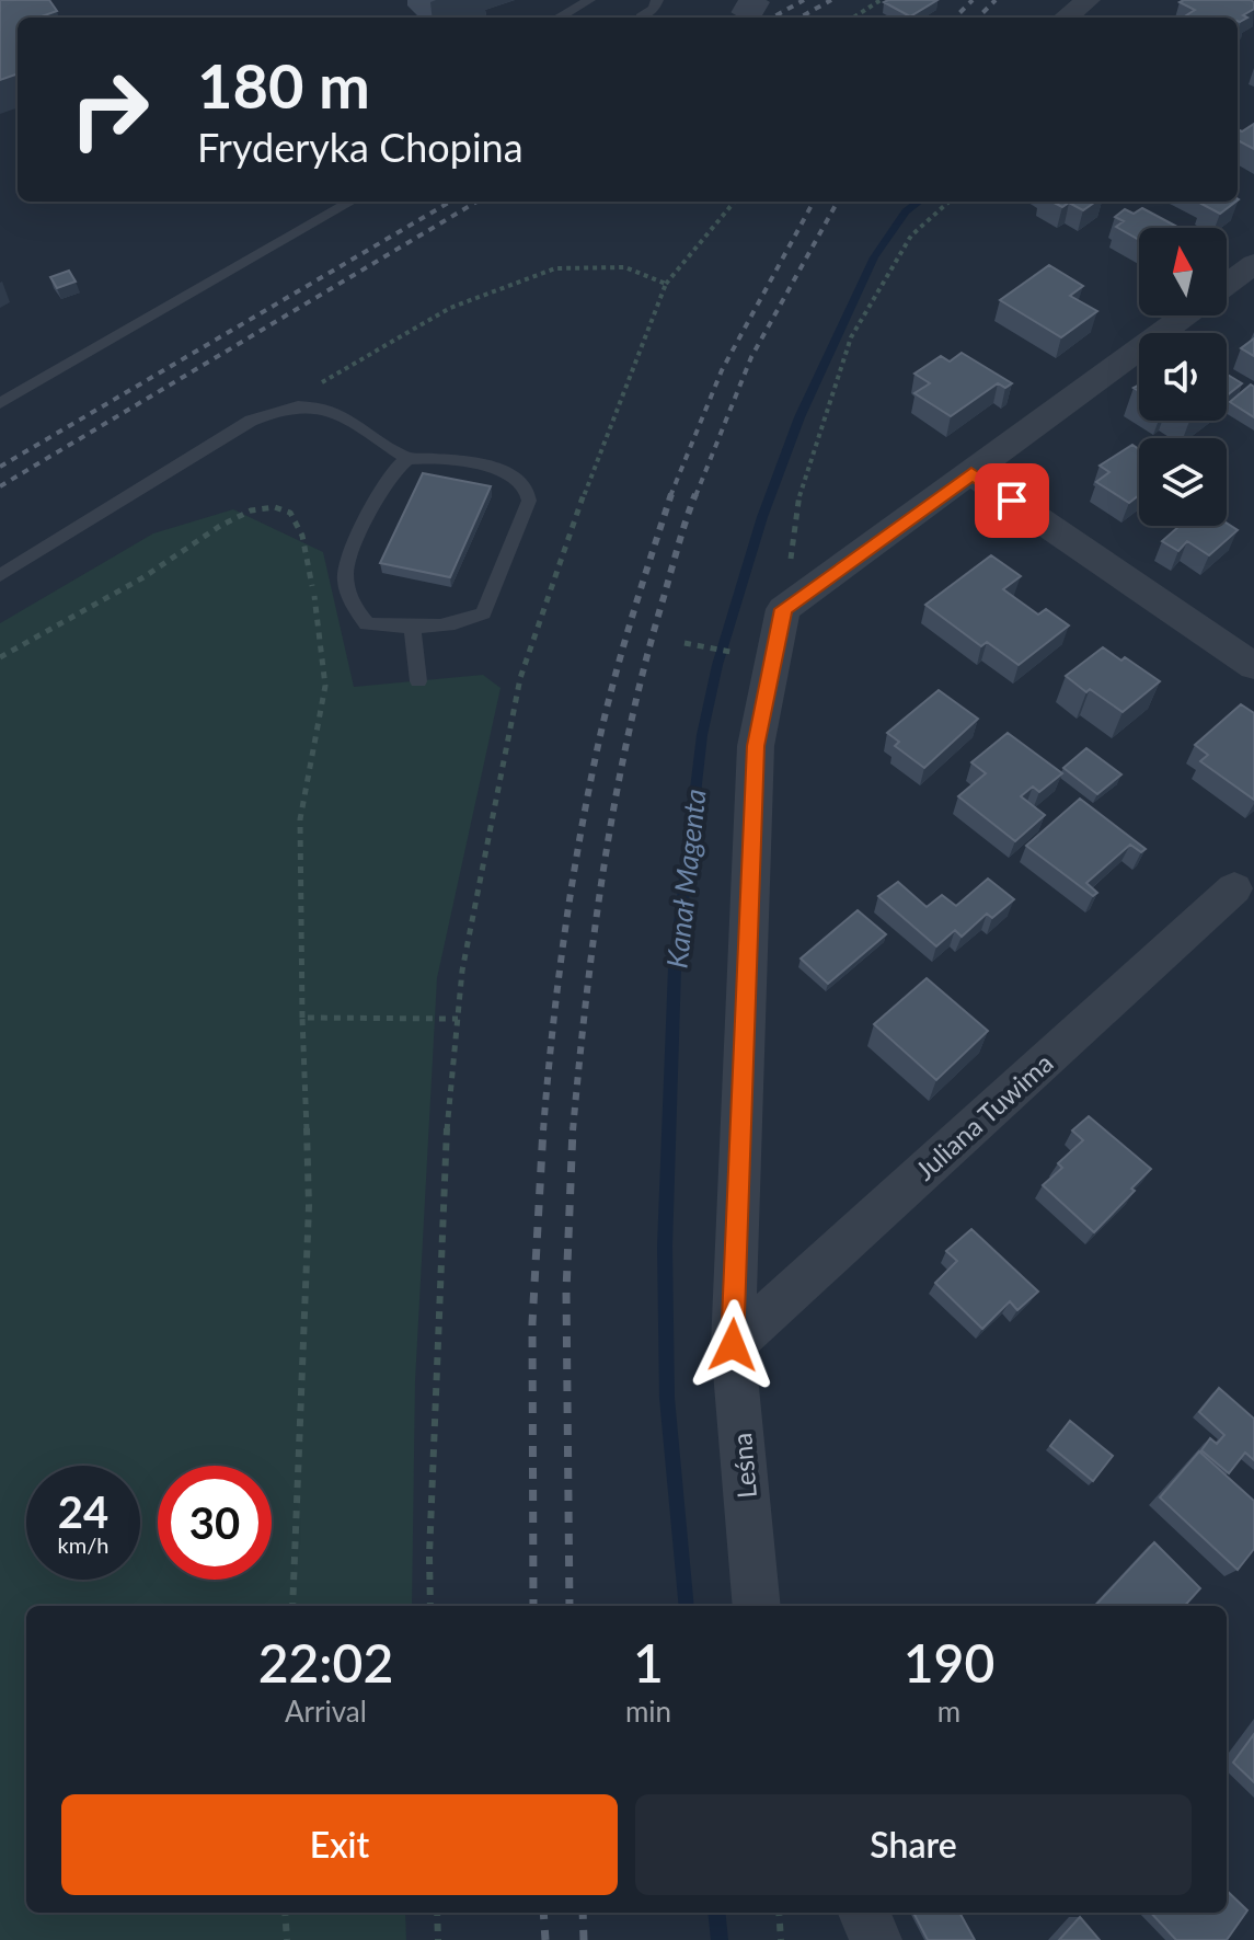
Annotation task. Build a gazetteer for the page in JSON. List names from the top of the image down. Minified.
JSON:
{"streets":{"street":["Juliana Tuwima","Leśna"]},"crossings":[["Juliana Tuwima","Leśna"]],"water":["Kanał Magenta"],"north":"top","page":{"turn":["180 m","Fryderyka Chopina"],"speed":"24 km/h","limit":"30","eta":["22:02","Arrival","1","min","190","m"],"buttons":["Exit","Share"]}}
